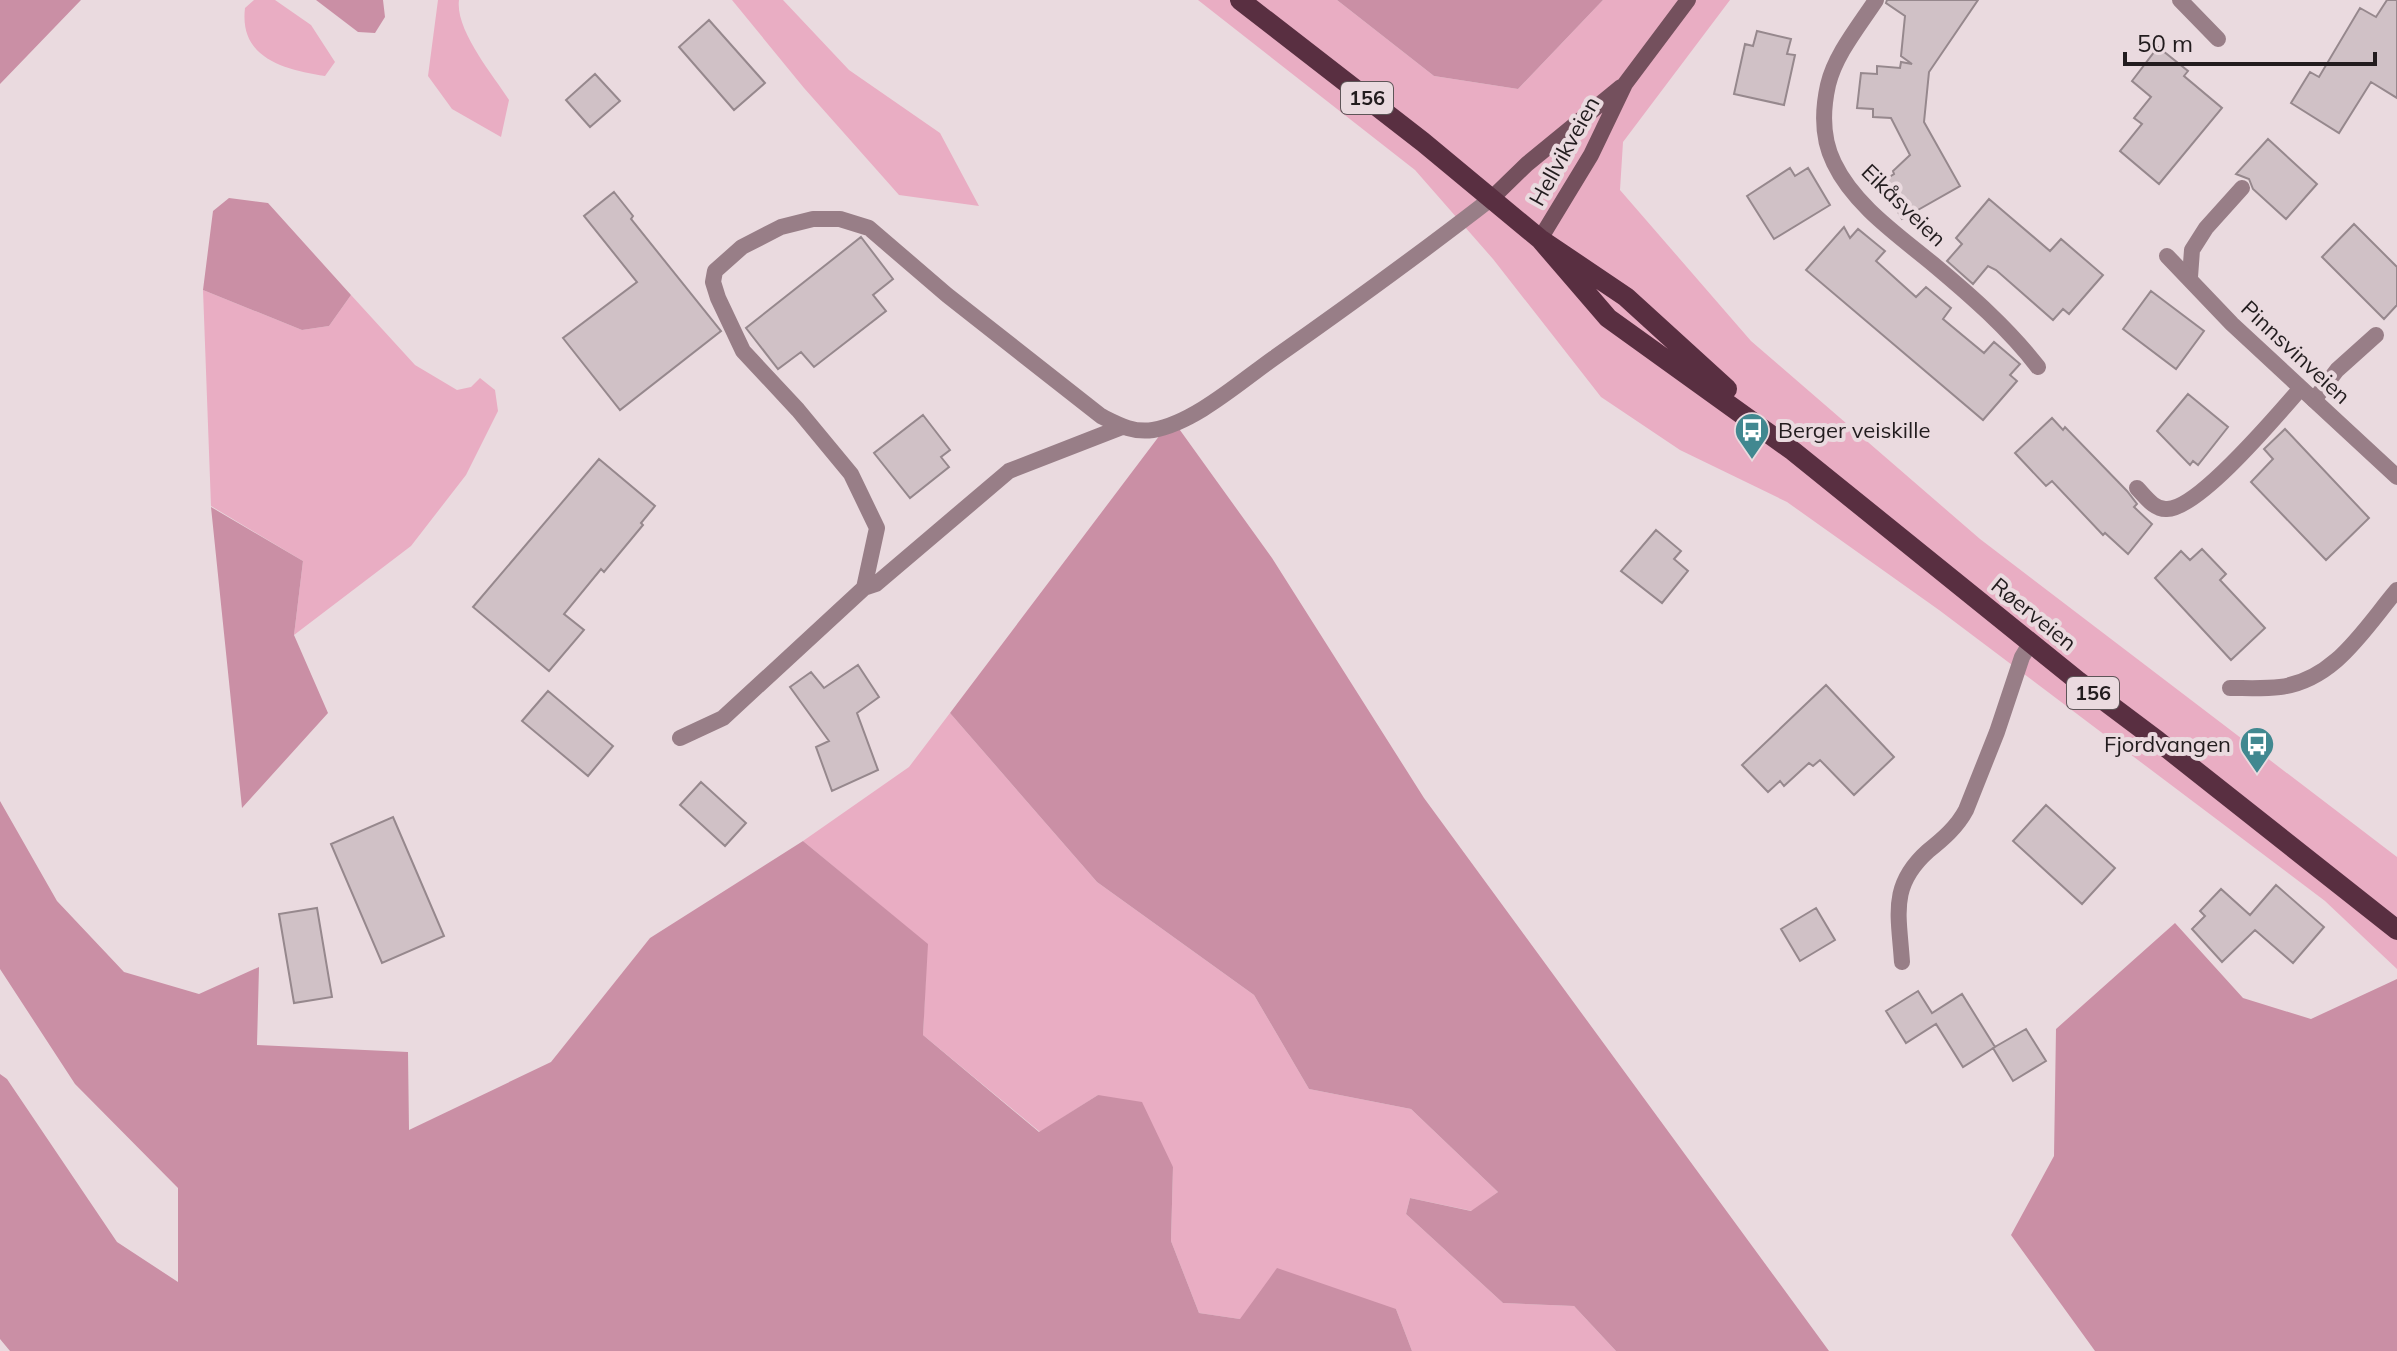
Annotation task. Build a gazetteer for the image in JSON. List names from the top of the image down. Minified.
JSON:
{"streets":{"main road":["156","Hellvikveien","Røerveien"],"street":["Eikåsveien","Pinnsvinveien"]},"crossings":[["156","Hellvikveien"],["156","Røerveien"],["Hellvikveien","Røerveien"]],"places":{"bus stop":["Berger veiskille","Fjordvangen"]},"scale_bar":"50 m"}
